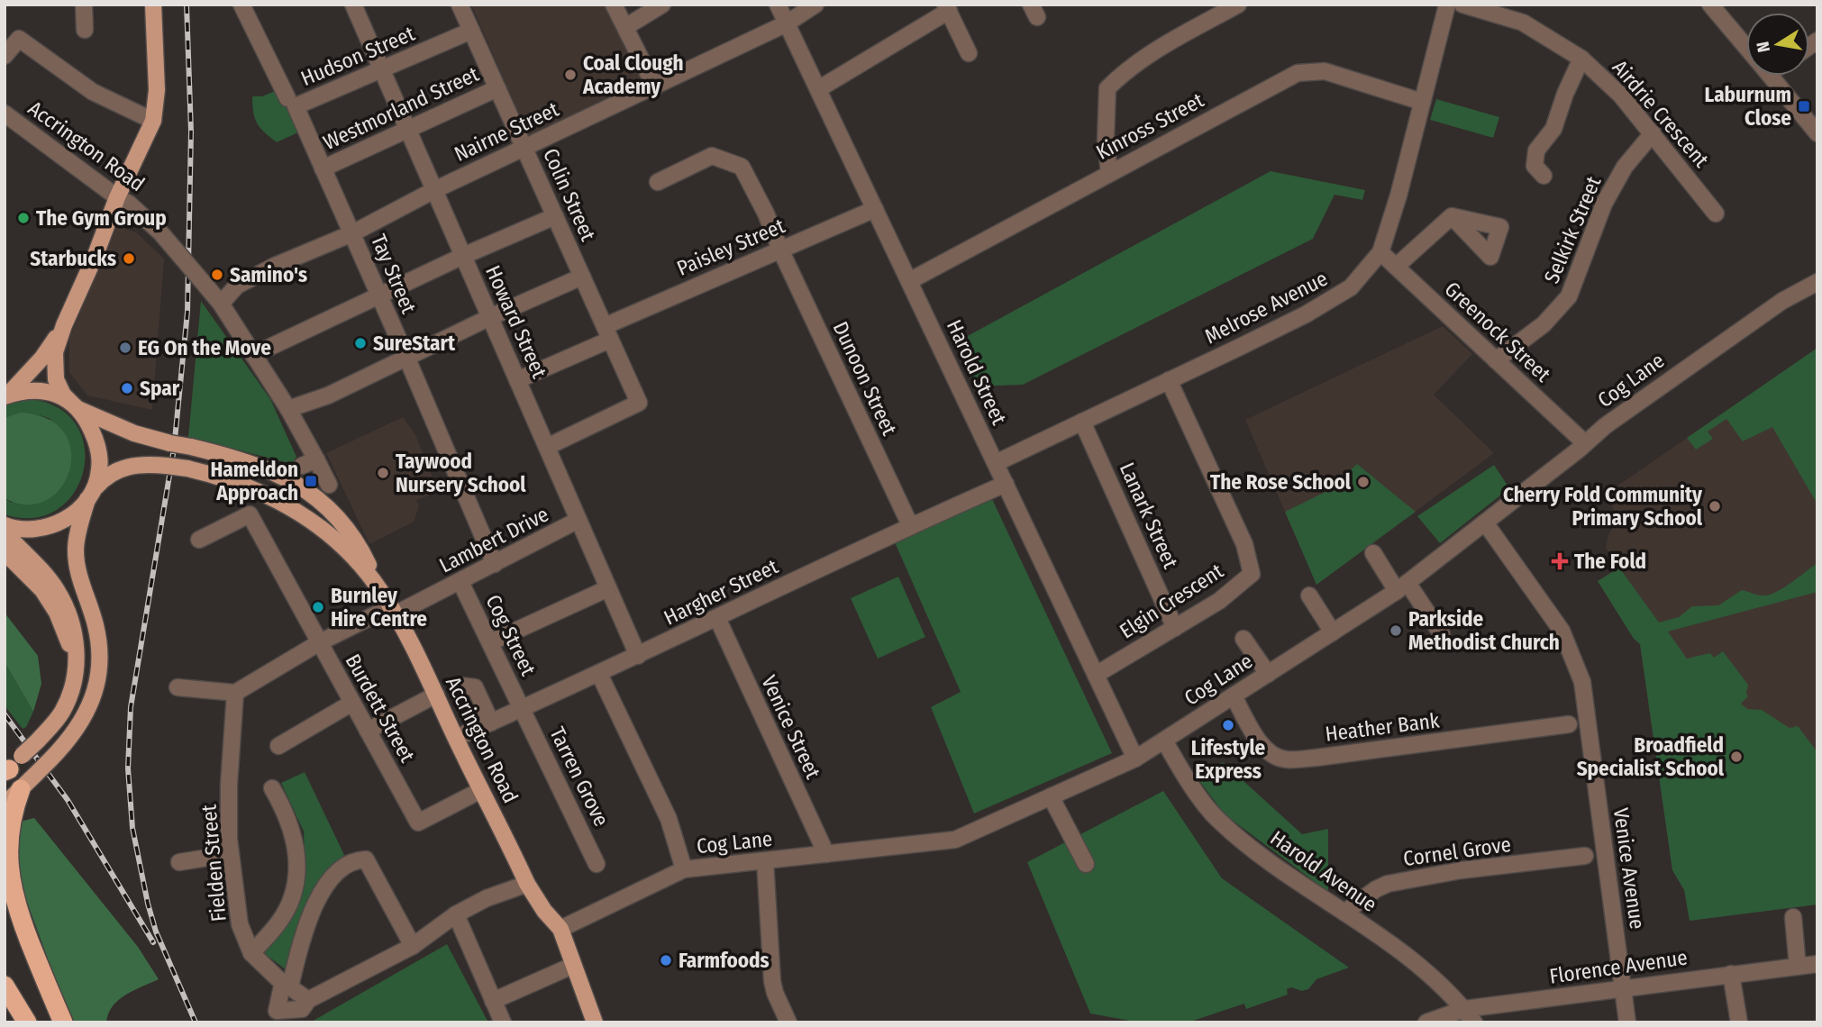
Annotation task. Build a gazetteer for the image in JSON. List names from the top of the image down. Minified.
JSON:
{"streets":{"main road":["Accrington Road"],"street":["Hudson Street","Westmorland Street","Airdrie Crescent","Kinross Street","Nairne Street","Colin Street","Selkirk Street","Paisley Street","Tay Street","Melrose Avenue","Howard Street","Greenock Street","Harold Street","Dunoon Street","Cog Lane","Lanark Street","Lambert Drive","Hargher Street","Elgin Crescent","Cog Street","Burdett Street","Venice Street","Heather Bank","Tarren Grove","Cornel Grove","Fielden Street","Venice Avenue","Harold Avenue","Florence Avenue"]},"crossings":[["Hudson Street","Colin Street"],["Hudson Street","Tay Street"],["Hudson Street","Howard Street"],["Westmorland Street","Colin Street"],["Westmorland Street","Tay Street"],["Westmorland Street","Howard Street"],["Airdrie Crescent","Selkirk Street"],["Kinross Street","Melrose Avenue"],["Kinross Street","Harold Street"],["Nairne Street","Accrington Road"],["Nairne Street","Colin Street"],["Nairne Street","Tay Street"],["Nairne Street","Howard Street"],["Nairne Street","Harold Street"],["Accrington Road","Cog Lane"],["Accrington Road","Lambert Drive"],["Accrington Road","Hargher Street"],["Accrington Road","Burdett Street"],["Colin Street","Paisley Street"],["Colin Street","Howard Street"],["Selkirk Street","Greenock Street"],["Paisley Street","Howard Street"],["Paisley Street","Harold Street"],["Paisley Street","Dunoon Street"],["Tay Street","Lambert Drive"],["Melrose Avenue","Greenock Street"],["Melrose Avenue","Harold Street"],["Melrose Avenue","Lanark Street"],["Melrose Avenue","Elgin Crescent"],["Howard Street","Lambert Drive"],["Howard Street","Hargher Street"],["Greenock Street","Cog Lane"],["Harold Street","Cog Lane"],["Harold Street","Hargher Street"],["Harold Street","Elgin Crescent"],["Dunoon Street","Hargher Street"],["Cog Lane","Venice Street"],["Cog Lane","Heather Bank"],["Cog Lane","Venice Avenue"],["Cog Lane","Harold Avenue"],["Lanark Street","Elgin Crescent"],["Lambert Drive","Cog Street"],["Lambert Drive","Burdett Street"],["Lambert Drive","Fielden Street"],["Hargher Street","Cog Street"],["Hargher Street","Venice Street"],["Hargher Street","Tarren Grove"],["Cog Street","Tarren Grove"],["Cornel Grove","Harold Avenue"],["Venice Avenue","Florence Avenue"],["Harold Avenue","Florence Avenue"]],"places":{"other":["Coal Clough Academy","The Gym Group","Starbucks","Samino's","SureStart","EG On the Move","Spar","Taywood Nursery School","The Rose School","Cherry Fold Community Primary School","Burnley Hire Centre","Parkside Methodist Church","Lifestyle Express","Broadfield Specialist School","Farmfoods"],"transit":["Laburnum Close","Hameldon Approach"],"health":["The Fold"]},"north":"left"}
